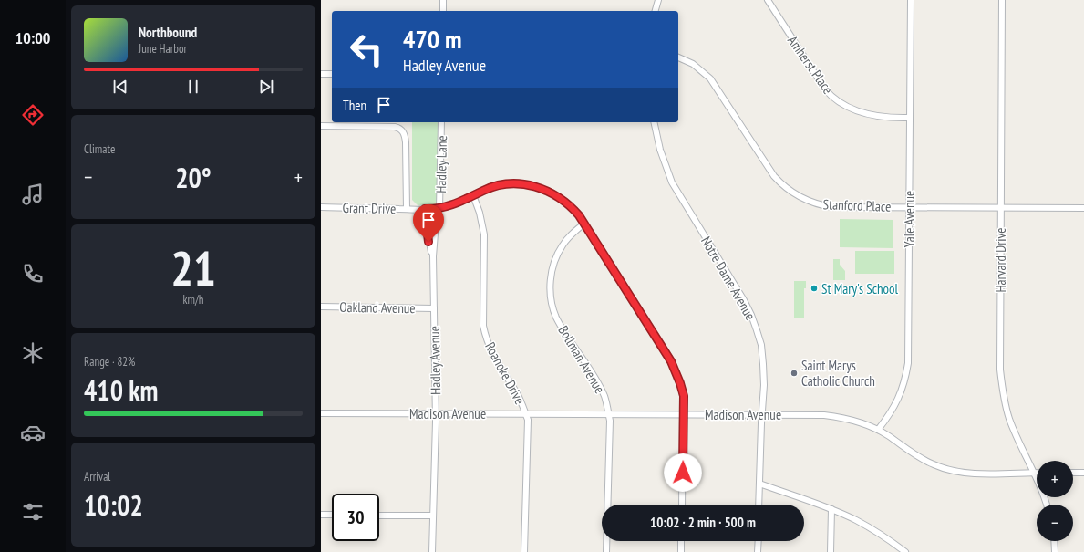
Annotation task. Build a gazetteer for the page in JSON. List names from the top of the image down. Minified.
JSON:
{"streets":{"street":["Amherst Place","Hadley Lane","Stanford Place","Grant Drive","Yale Avenue","Harvard Drive","Notre Dame Avenue","Oakland Avenue","Bollman Avenue","Hadley Avenue","Roanoke Drive","Madison Avenue"]},"crossings":[["Amherst Place","Yale Avenue"],["Hadley Lane","Grant Drive"],["Stanford Place","Yale Avenue"],["Stanford Place","Harvard Drive"],["Grant Drive","Bollman Avenue"],["Grant Drive","Hadley Avenue"],["Grant Drive","Roanoke Drive"],["Grant Drive","Madison Avenue"],["Yale Avenue","Madison Avenue"],["Harvard Drive","Madison Avenue"],["Notre Dame Avenue","Madison Avenue"],["Oakland Avenue","Hadley Avenue"],["Bollman Avenue","Madison Avenue"],["Hadley Avenue","Madison Avenue"],["Roanoke Drive","Madison Avenue"]],"places":["St Mary's School","Saint Marys Catholic Church"],"page":{"tabs":"10:00","turn":["470 m","Hadley Avenue"],"song":["Northbound","June Harbor"],"then":"Then","tile":["Climate",["21","km/h"],["Range · 82%","410 km"],["Arrival","10:02"]],"heat":["−","20°","+"],"map_buttons":["+","−"],"limit":"30","trip":"10:02 · 2 min · 500 m"}}
